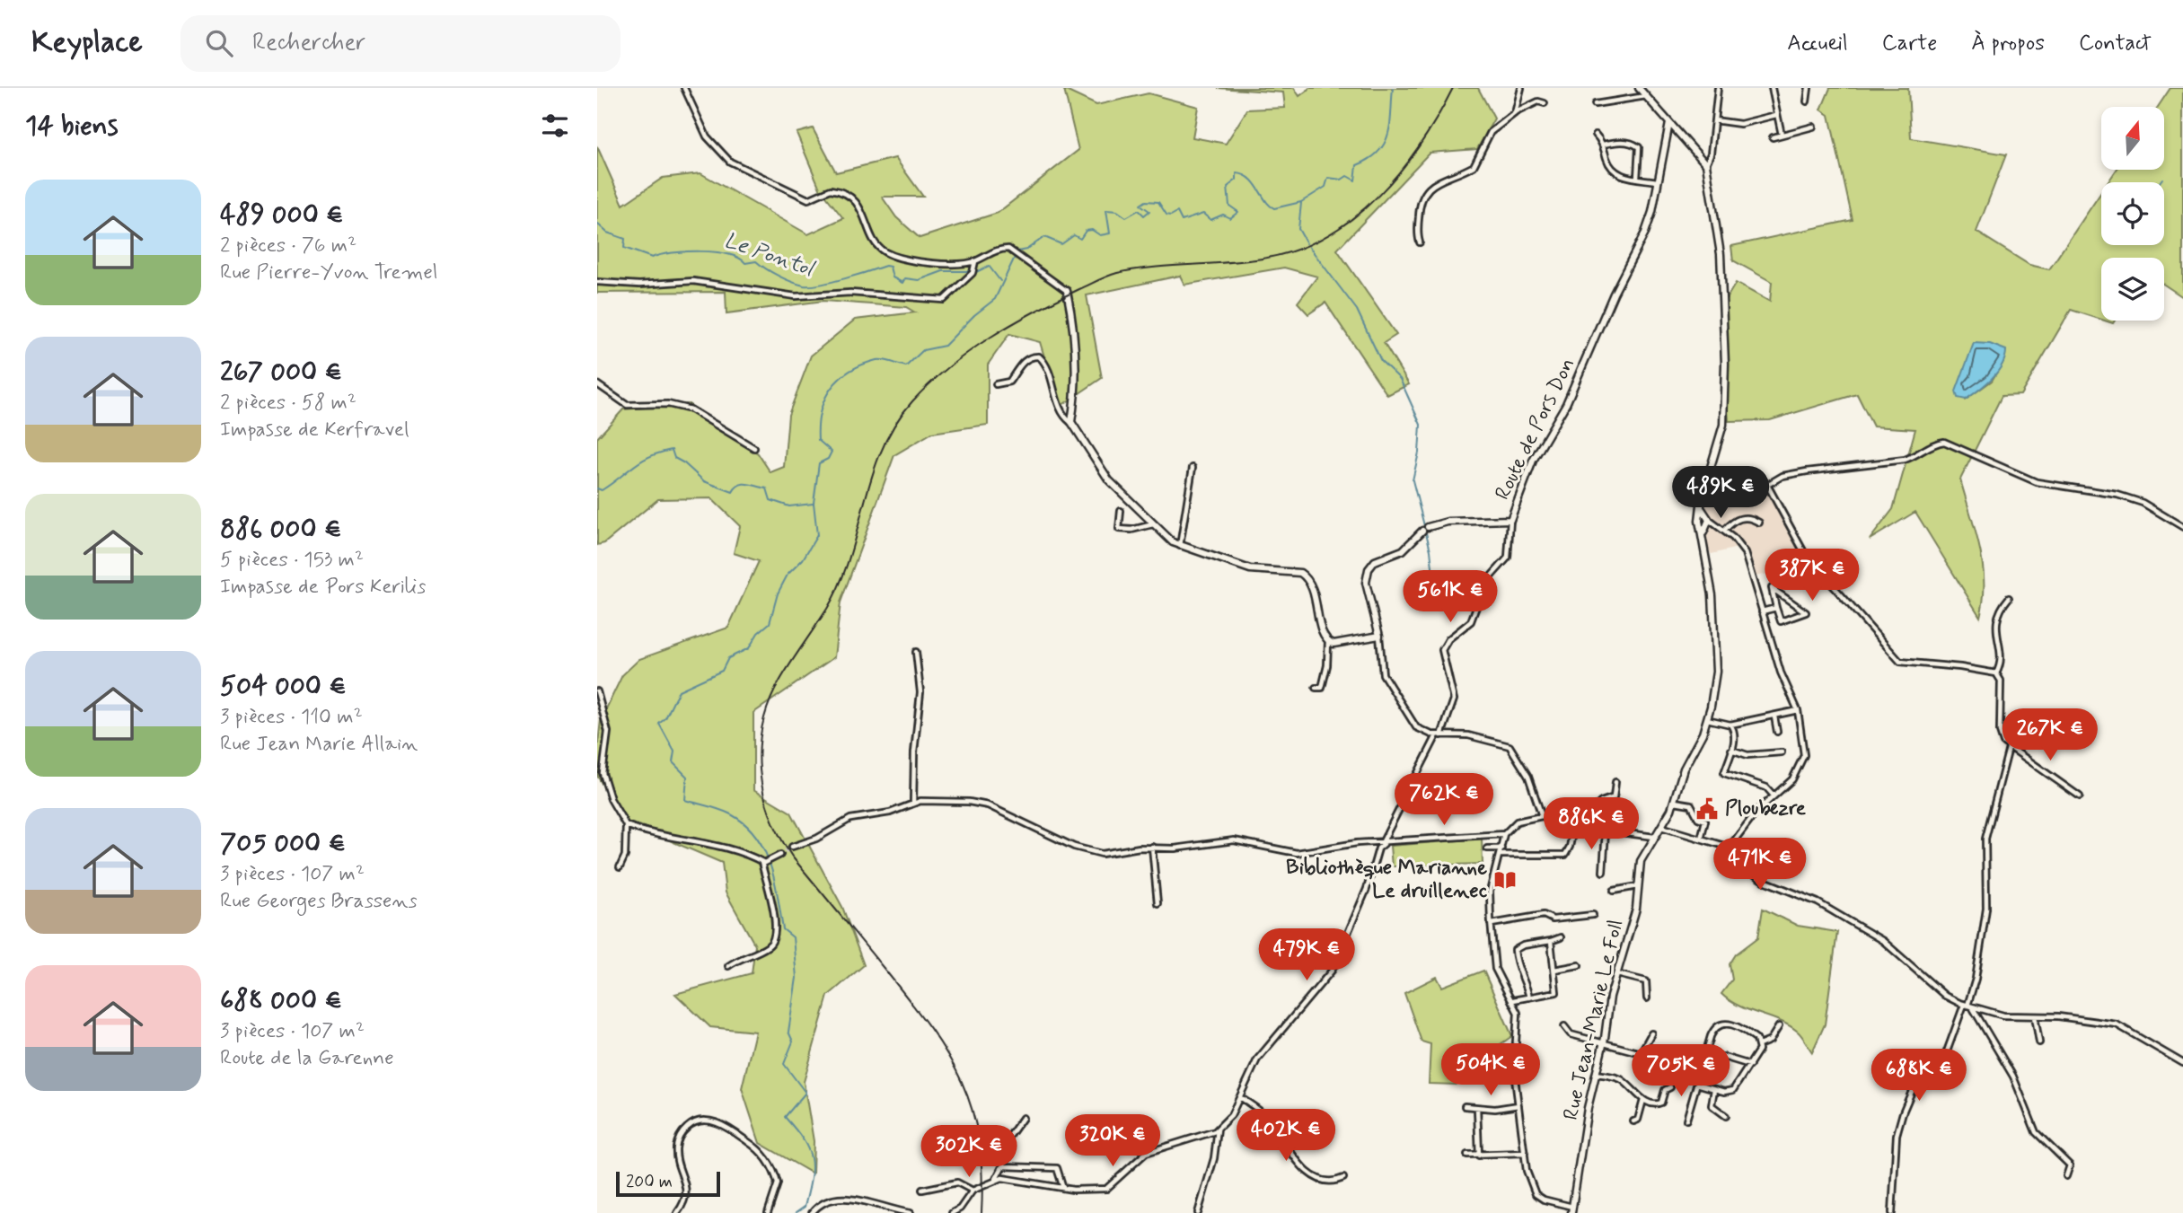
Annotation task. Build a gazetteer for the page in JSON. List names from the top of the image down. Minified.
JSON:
{"streets":{"street":["Route de Pors Don","Rue Jean-Marie Le Foll"]},"water":["Le Pontol"],"places":{"public building":["Ploubezre"],"library":["Bibliothèque Marianne Le druillenec"]},"scale_bar":"200 m","north":"top","page":{"header":"Keyplace","search":"Rechercher","nav":["Accueil","Carte","À propos","Contact"],"heading":"14 biens","list":[{"name":"489 000 €","note":"2 pièces · 76 m² · Rue Pierre-Yvon Tremel"},{"name":"267 000 €","note":"2 pièces · 58 m² · Impasse de Kerfravel"},{"name":"886 000 €","note":"5 pièces · 153 m² · Impasse de Pors Kerilis"},{"name":"504 000 €","note":"3 pièces · 110 m² · Rue Jean Marie Allain"},{"name":"705 000 €","note":"3 pièces · 107 m² · Rue Georges Brassens"},{"name":"688 000 €","note":"3 pièces · 107 m² · Route de la Garenne"}],"price":["489K €","387K €","561K €","267K €","762K €","886K €","471K €","479K €","504K €","705K €","688K €","402K €","320K €","302K €"],"scale":"200 m"}}
